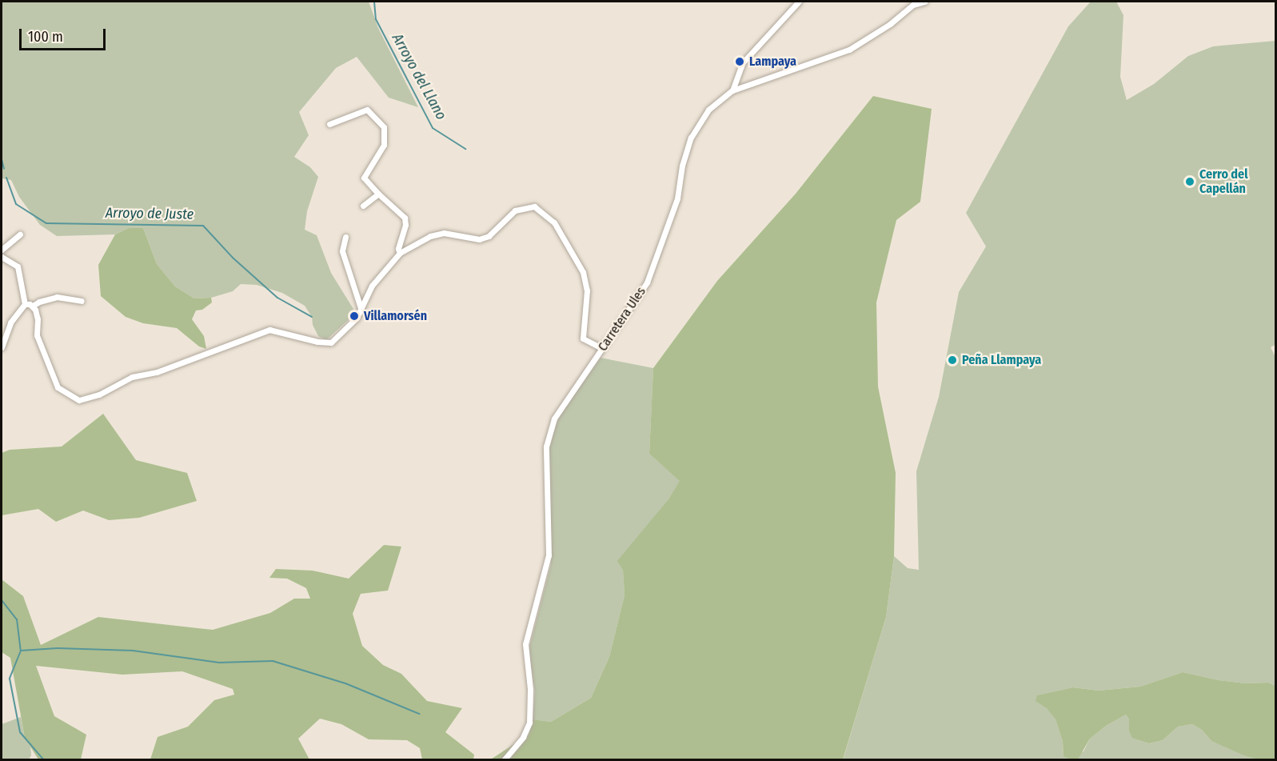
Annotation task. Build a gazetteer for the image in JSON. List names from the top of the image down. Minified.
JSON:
{"streets":{"street":["Carretera Ules"]},"water":["Arroyo del Llano","Arroyo de Juste"],"places":["Lampaya","Cerro del Capellán","Villamorsén","Peña Llampaya"],"scale_bar":"100 m"}
